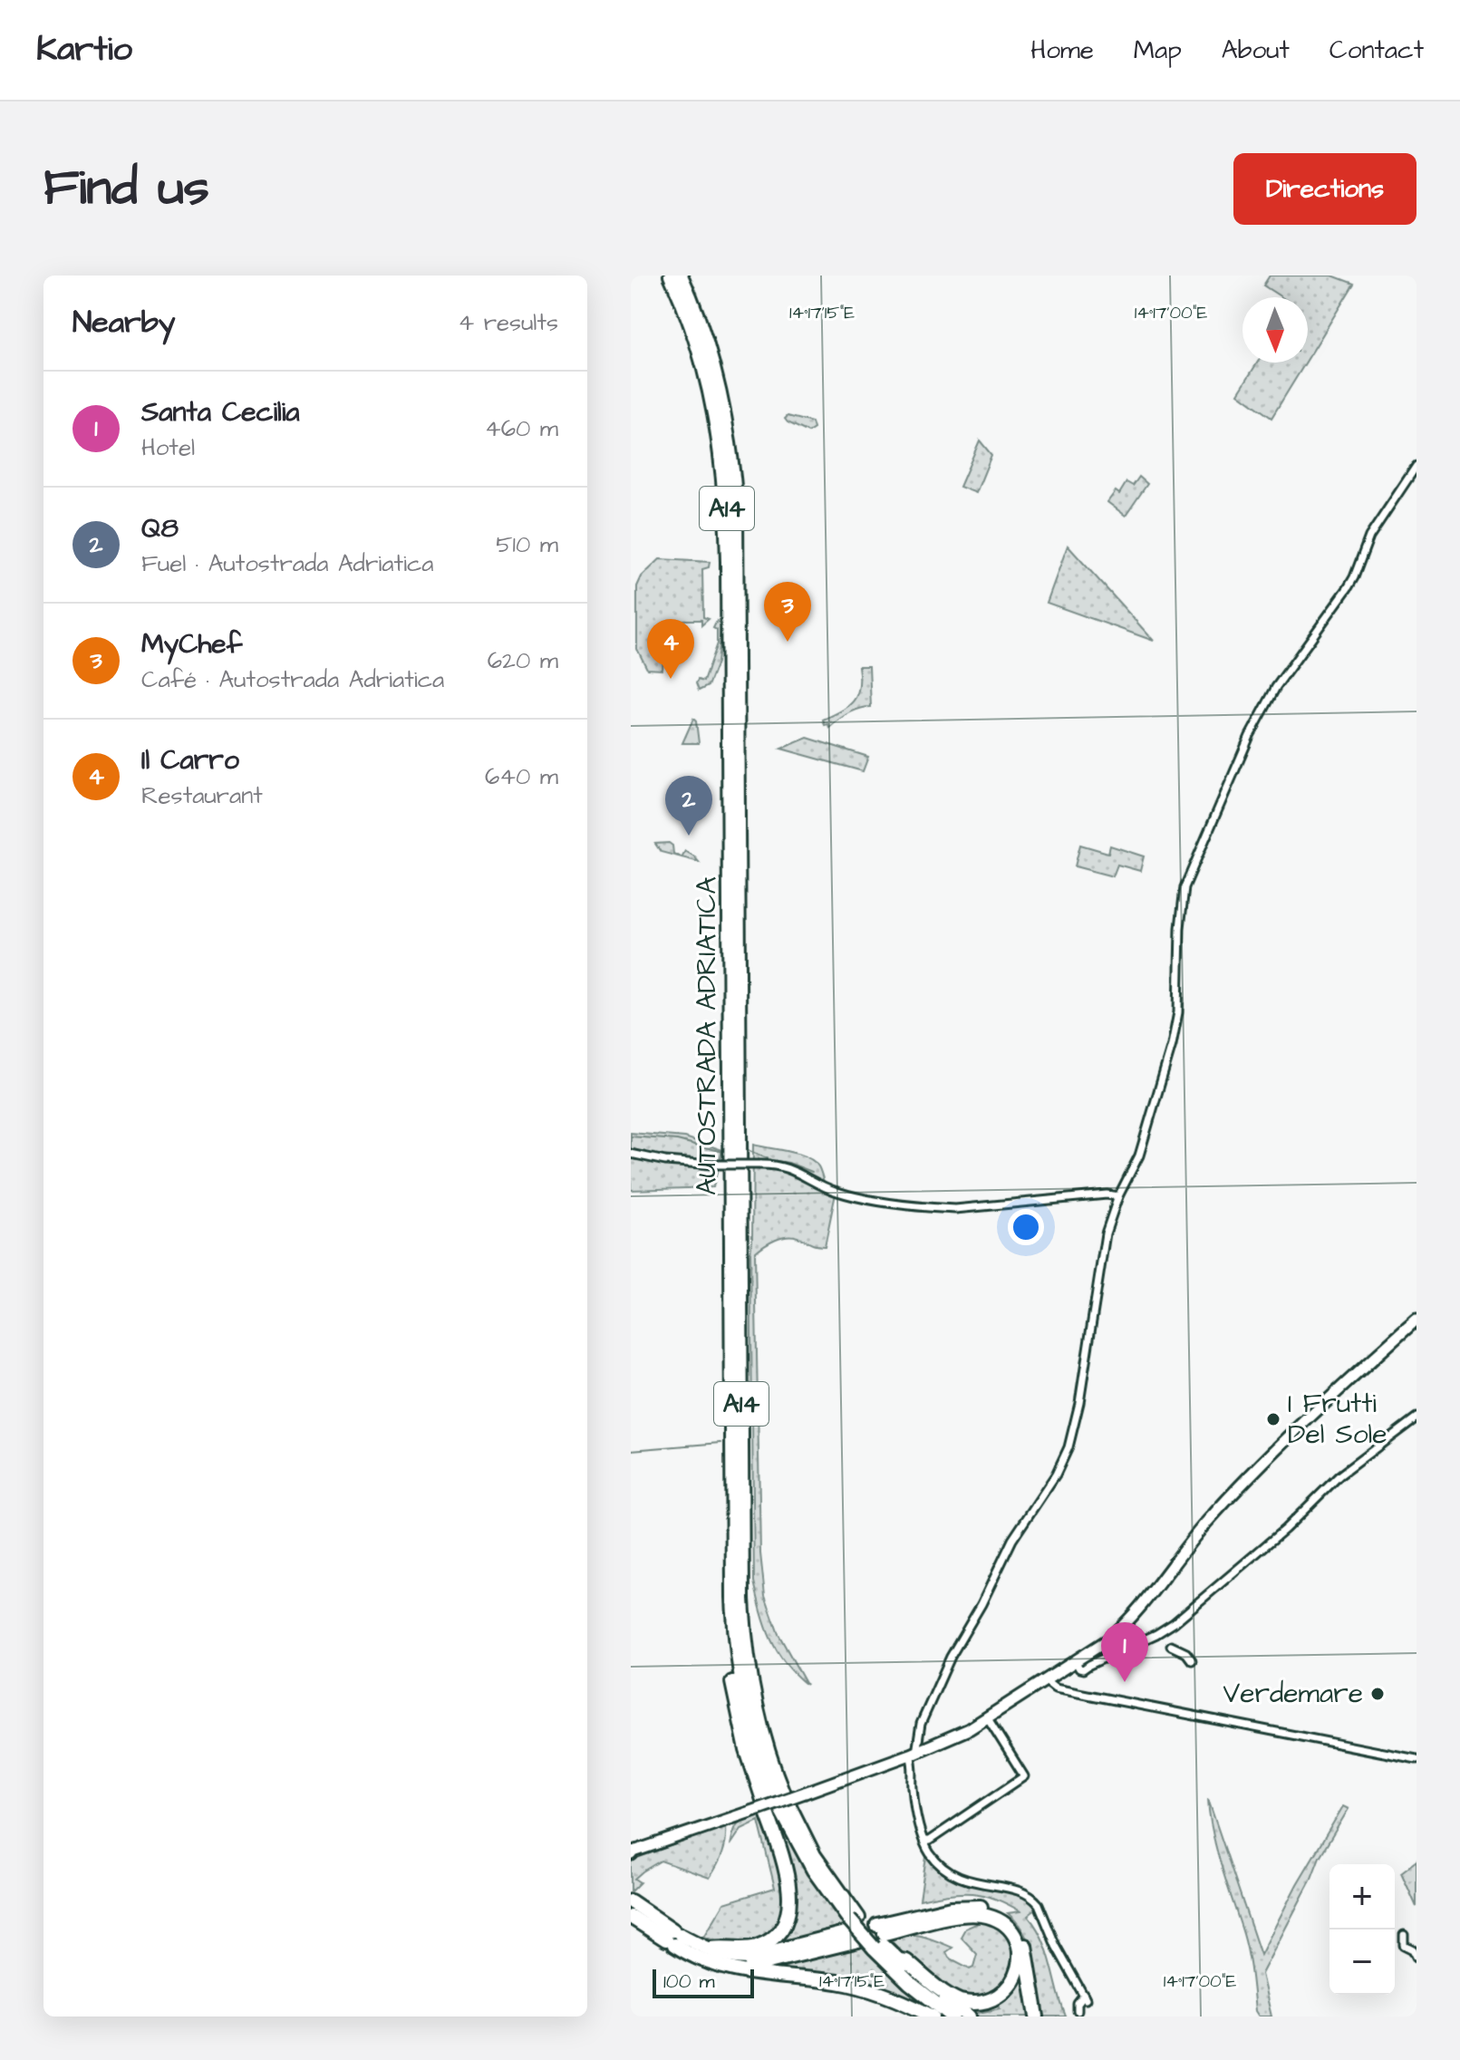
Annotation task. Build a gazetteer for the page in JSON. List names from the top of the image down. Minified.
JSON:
{"streets":{"highway":["A14","AUTOSTRADA ADRIATICA"]},"places":["I Frutti Del Sole","Verdemare"],"scale_bar":"100 m","north":"bottom","page":{"header":"Kartio","nav":["Home","Map","About","Contact"],"title":"Find us","buttons":"Directions","heading":["Nearby","4 results"],"list":[{"mark":"1","name":"Santa Cecilia","note":"Hotel","value":"460 m"},{"mark":"2","name":"Q8","note":"Fuel · Autostrada Adriatica","value":"510 m"},{"mark":"3","name":"MyChef","note":"Café · Autostrada Adriatica","value":"620 m"},{"mark":"4","name":"Il Carro","note":"Restaurant","value":"640 m"}],"pins":["3","4","2","1"],"map_buttons":["+","−"],"scale":"100 m"},"coordinates":["14°17'15\"E","14°17'00\"E"]}
